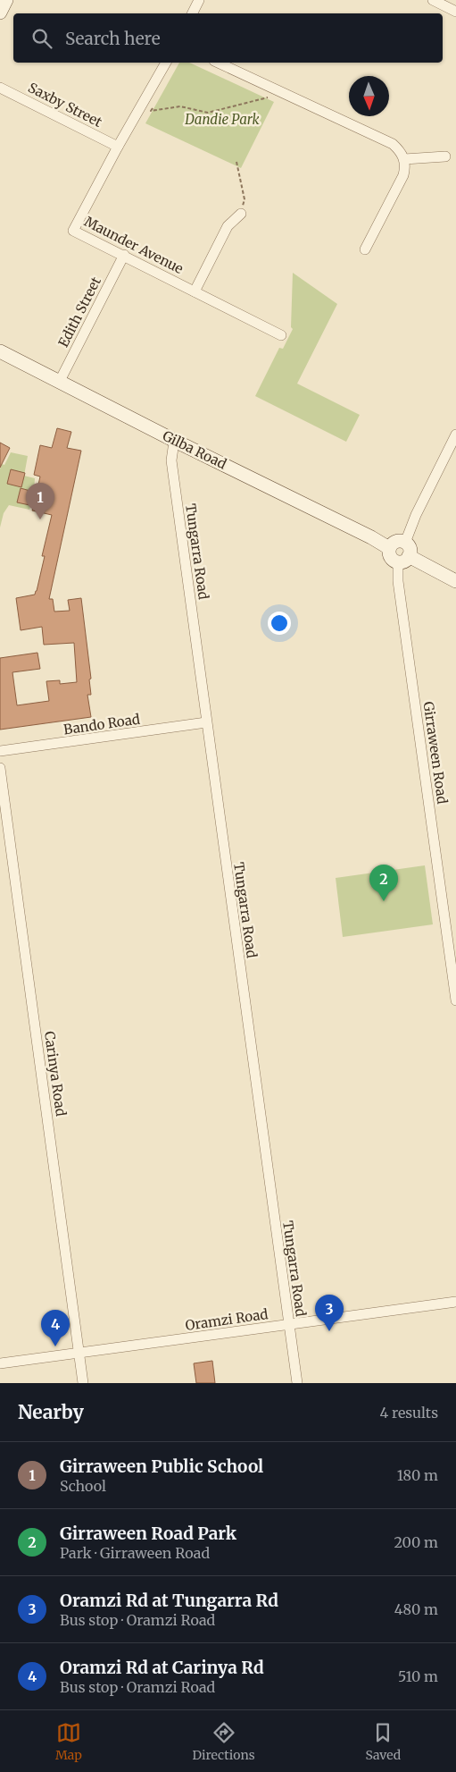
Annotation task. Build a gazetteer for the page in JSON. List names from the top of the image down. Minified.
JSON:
{"streets":{"street":["Saxby Street","Maunder Avenue","Edith Street","Gilba Road","Tungarra Road","Bando Road","Girraween Road","Carinya Road","Oramzi Road"]},"crossings":[["Saxby Street","Maunder Avenue"],["Maunder Avenue","Edith Street"],["Edith Street","Gilba Road"],["Gilba Road","Tungarra Road"],["Gilba Road","Girraween Road"],["Tungarra Road","Bando Road"],["Tungarra Road","Oramzi Road"],["Carinya Road","Oramzi Road"]],"parks":["Dandie Park"],"north":"bottom","page":{"search":"Search here","pins":["1","2","3","4"],"heading":["Nearby","4 results"],"list":[{"mark":"1","name":"Girraween Public School","note":"School","value":"180 m"},{"mark":"2","name":"Girraween Road Park","note":"Park · Girraween Road","value":"200 m"},{"mark":"3","name":"Oramzi Rd at Tungarra Rd","note":"Bus stop · Oramzi Road","value":"480 m"},{"mark":"4","name":"Oramzi Rd at Carinya Rd","note":"Bus stop · Oramzi Road","value":"510 m"}],"nav":["Map","Directions","Saved"]}}
